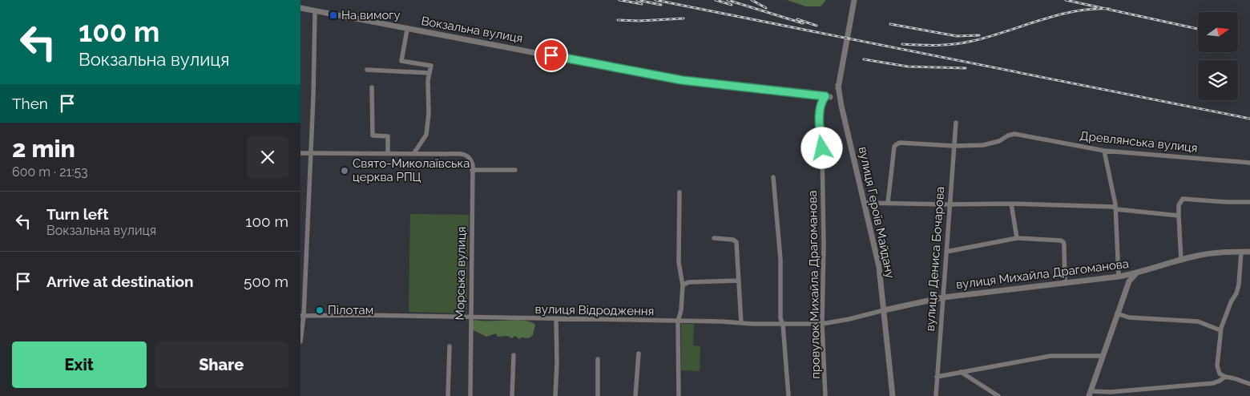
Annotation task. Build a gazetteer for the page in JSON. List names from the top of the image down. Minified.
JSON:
{"streets":{"street":["Вокзальна вулиця","Древлянська вулиця","вулиця Героїв Майдану","вулиця Дениса Бочарова","Морська вулиця","вулиця Михайла Драгоманова","провулок Михайла Драгоманова","вулиця Відродження"]},"crossings":[["Вокзальна вулиця","провулок Михайла Драгоманова"],["Древлянська вулиця","вулиця Дениса Бочарова"],["вулиця Героїв Майдану","вулиця Михайла Драгоманова"],["вулиця Героїв Майдану","вулиця Відродження"],["вулиця Дениса Бочарова","вулиця Михайла Драгоманова"],["Морська вулиця","вулиця Відродження"],["вулиця Михайла Драгоманова","вулиця Відродження"],["провулок Михайла Драгоманова","вулиця Відродження"]],"places":{"transit":["На вимогу"],"other":["Свято-Миколаївська церква РПЦ","Пілотам"]},"north":"right","page":{"turn":["100 m","Вокзальна вулиця"],"then":"Then","heading":["2 min","600 m · 21:53"],"list":[{"name":"Turn left","note":"Вокзальна вулиця","value":"100 m"},{"name":"Arrive at destination","value":"500 m"}],"buttons":["Exit","Share"]}}
